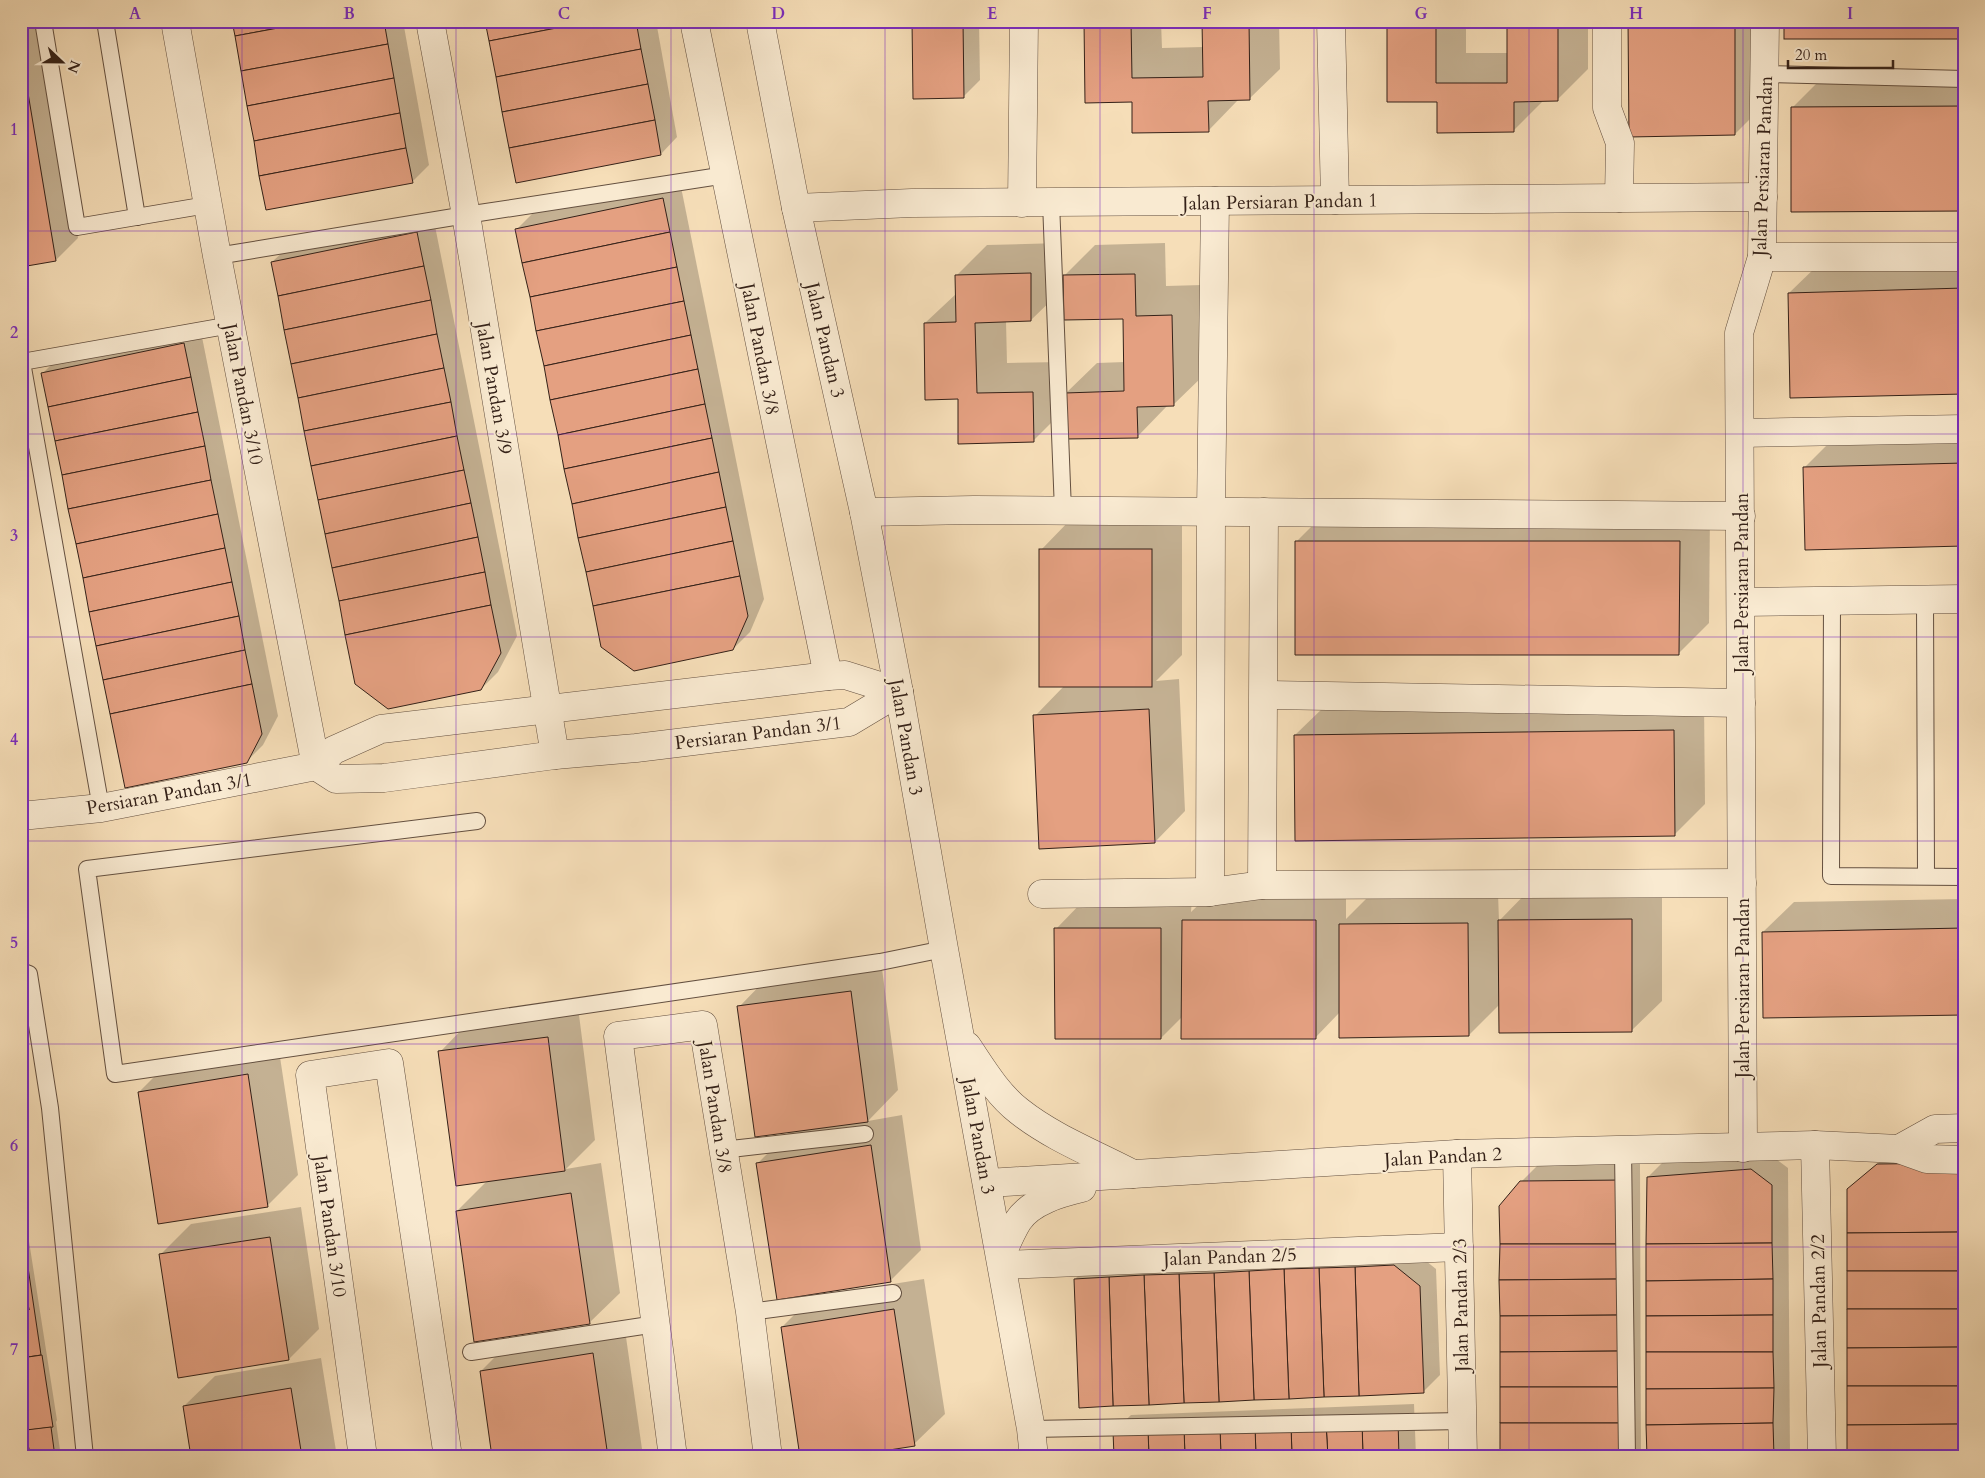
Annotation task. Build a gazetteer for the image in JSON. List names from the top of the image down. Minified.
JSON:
{"streets":{"street":["Jalan Persiaran Pandan","Jalan Persiaran Pandan 1","Jalan Pandan 3","Jalan Pandan 3/8","Jalan Pandan 3/9","Jalan Pandan 3/10","Persiaran Pandan 3/1","Jalan Pandan 2","Jalan Pandan 2/5","Jalan Pandan 2/2","Jalan Pandan 2/3"]},"crossings":[["Jalan Persiaran Pandan","Jalan Persiaran Pandan 1"],["Jalan Persiaran Pandan","Jalan Pandan 2"],["Jalan Persiaran Pandan 1","Jalan Pandan 3"],["Jalan Pandan 3","Persiaran Pandan 3/1"],["Jalan Pandan 3","Jalan Pandan 2"],["Jalan Pandan 3","Jalan Pandan 2/5"],["Jalan Pandan 3/8","Persiaran Pandan 3/1"],["Jalan Pandan 3/9","Persiaran Pandan 3/1"],["Jalan Pandan 3/10","Persiaran Pandan 3/1"],["Jalan Pandan 2","Jalan Pandan 2/2"],["Jalan Pandan 2","Jalan Pandan 2/3"],["Jalan Pandan 2/5","Jalan Pandan 2/3"]],"scale_bar":"20 m","north":"right","grid":{"columns":["A","B","C","D","E","F","G","H","I"],"rows":["1","2","3","4","5","6","7"]}}
